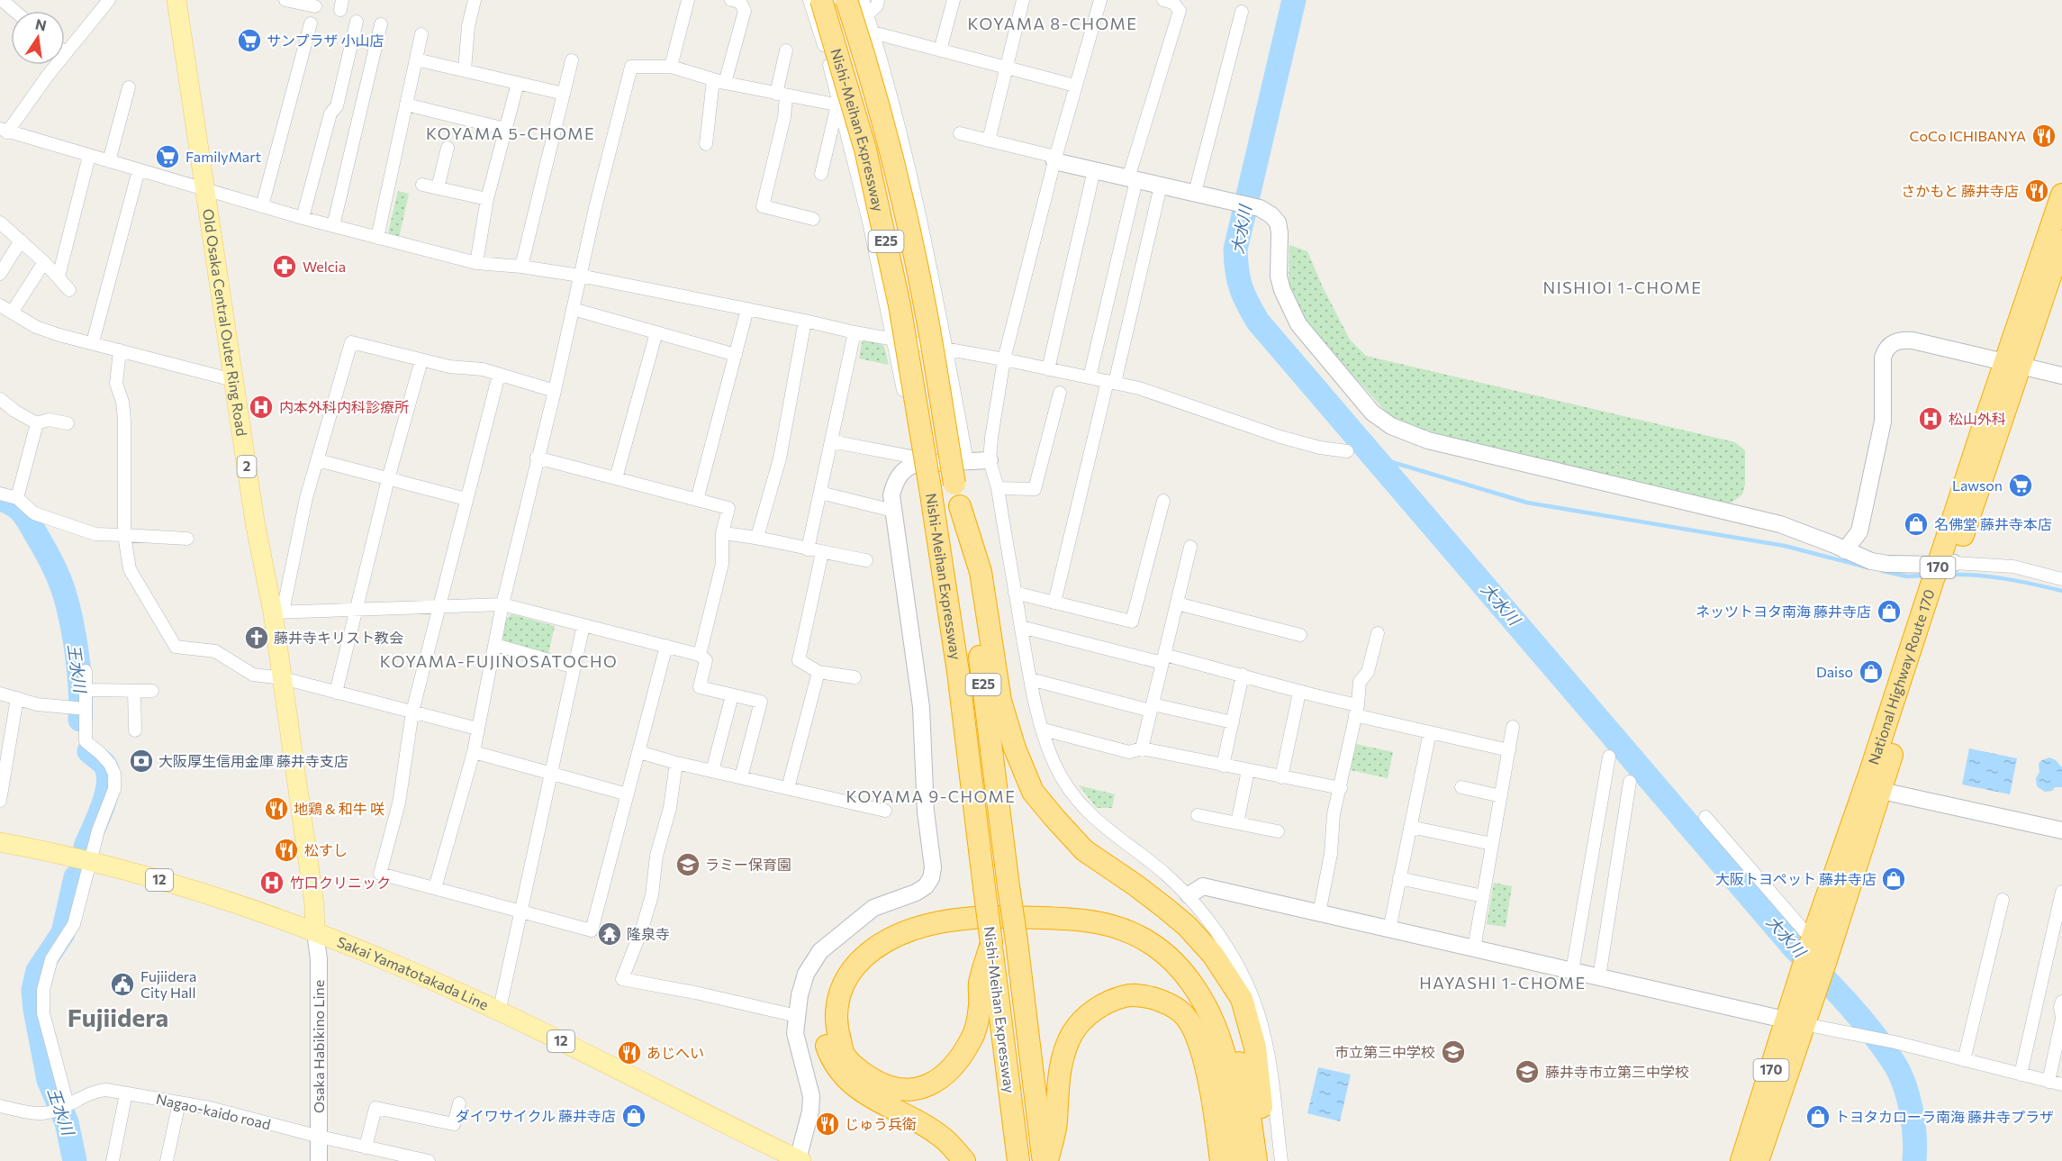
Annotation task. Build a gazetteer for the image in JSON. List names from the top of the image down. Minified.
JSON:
{"streets":{"highway":["Nishi-Meihan Expressway","E25","170","National Highway Route 170"],"main road":["Old Osaka Central Outer Ring Road","2","12","Sakai Yamatotakada Line"],"street":["Osaka Habikino Line","Nagao-kaido road"]},"crossings":[["Old Osaka Central Outer Ring Road","Sakai Yamatotakada Line"],["Old Osaka Central Outer Ring Road","Osaka Habikino Line"],["Sakai Yamatotakada Line","Osaka Habikino Line"],["Osaka Habikino Line","Nagao-kaido road"]],"districts":["KOYAMA 8-CHOME","KOYAMA 5-CHOME","NISHIOI 1-CHOME","KOYAMA-FUJINOSATOCHO","KOYAMA 9-CHOME","HAYASHI 1-CHOME","Fujiidera"],"water":["大水川","王水川"],"places":{"supermarket":["サンプラザ 小山店","FamilyMart","Lawson"],"restaurant":["CoCo ICHIBANYA","さかもと 藤井寺店","地鶏 & 和牛 咲","松すし","あじへい","じゅう兵衛"],"pharmacy":["Welcia"],"hospital":["内本外科内科診療所","松山外科","竹口クリニック"],"shop":["名佛堂 藤井寺本店","ネッツトヨタ南海 藤井寺店","Daiso","大阪トヨペット 藤井寺店","ダイワサイクル 藤井寺店","トヨタカローラ南海 藤井寺プラザ"],"church":["藤井寺キリスト教会"],"bank":["大阪厚生信用金庫 藤井寺支店"],"school or university":["ラミー保育園","市立第三中学校","藤井寺市立第三中学校"],"temple":["隆泉寺"],"public building":["Fujiidera City Hall"]},"north":"top"}
